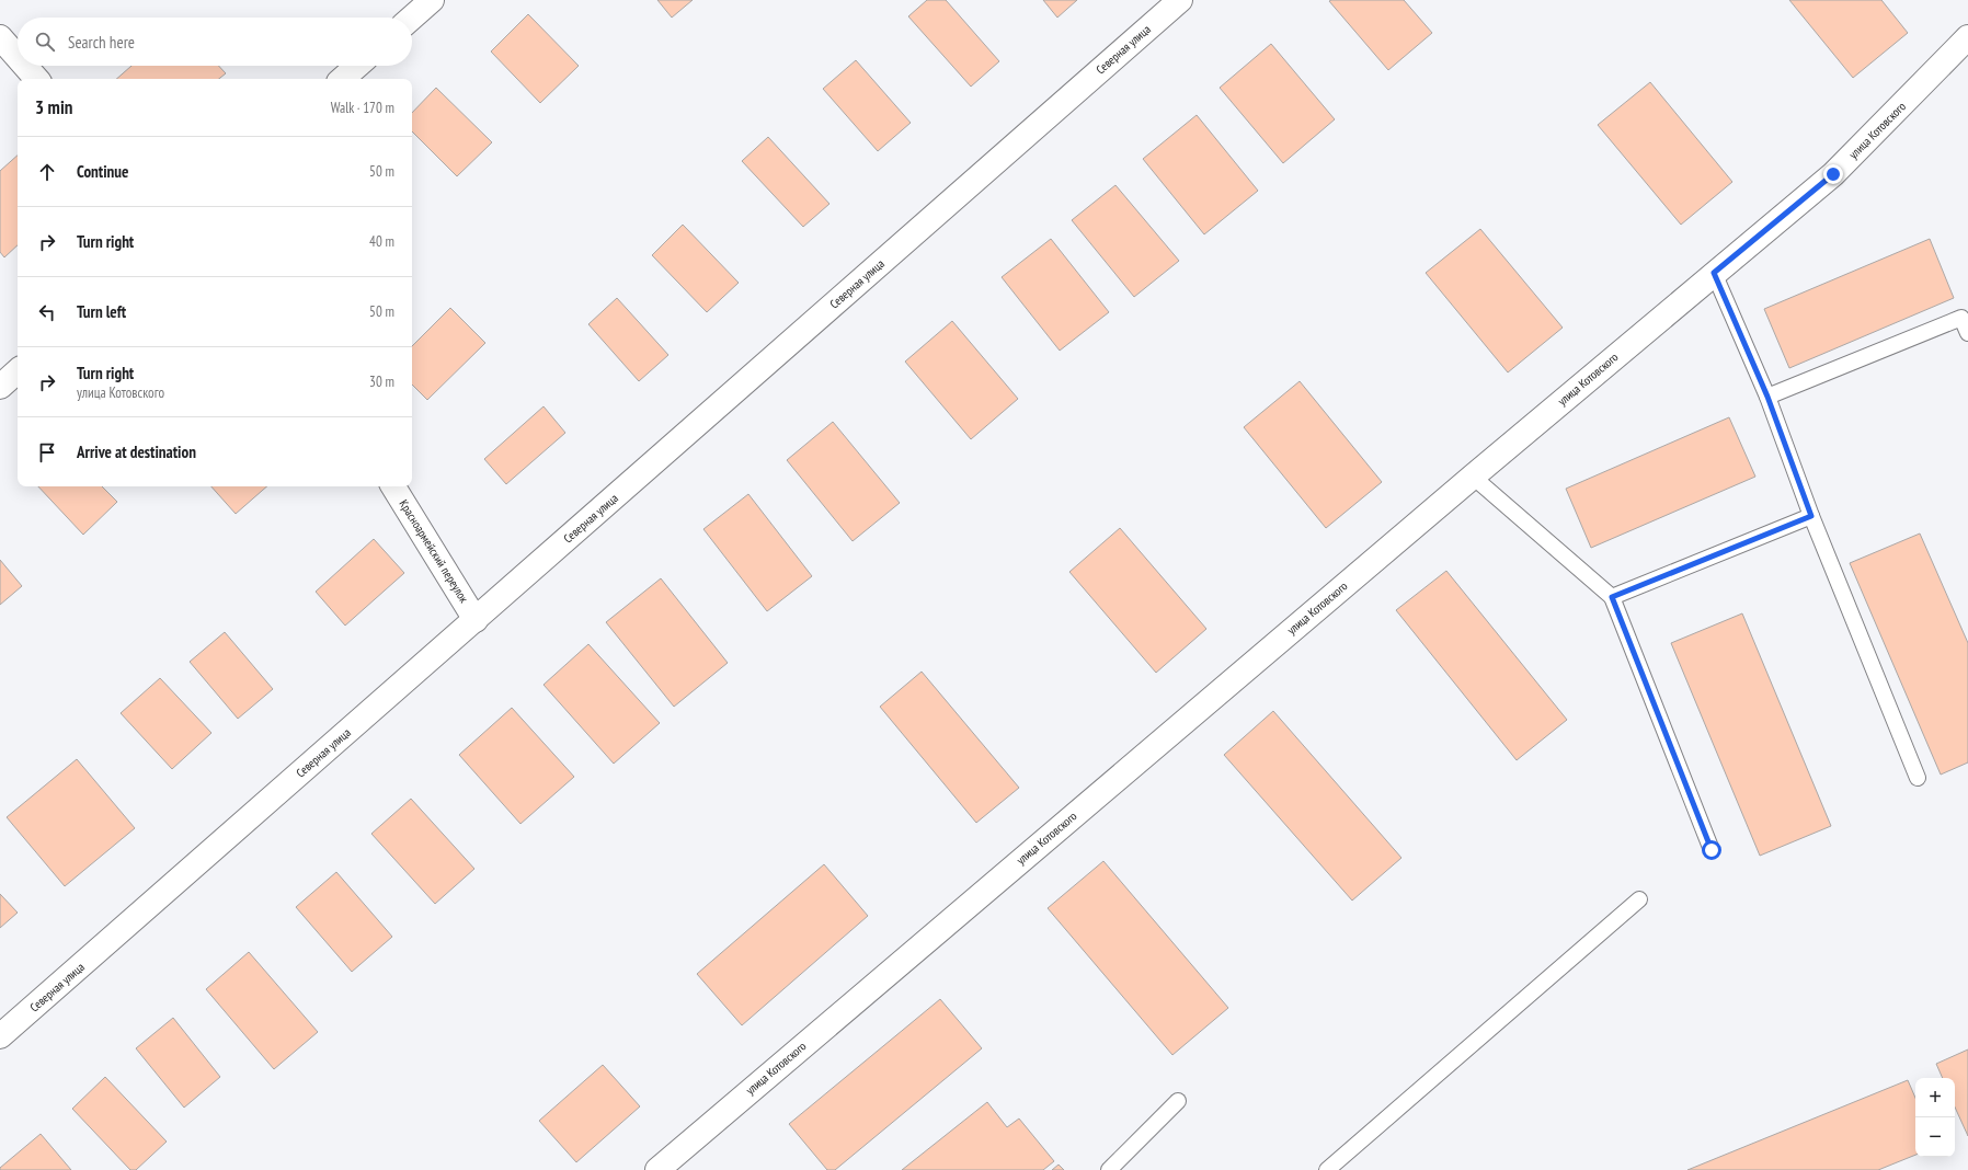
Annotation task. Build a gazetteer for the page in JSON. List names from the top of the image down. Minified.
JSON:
{"streets":{"street":["Северная улица","улица Котовского","Красноармейский переулок"]},"crossings":[["Северная улица","Красноармейский переулок"]],"page":{"search":"Search here","heading":["3 min","Walk · 170 m"],"list":[["Continue","50 m"],["Turn right","40 m"],["Turn left","50 m"],["Turn right","улица Котовского","30 m"],"Arrive at destination"],"map_buttons":["+","−"]}}
